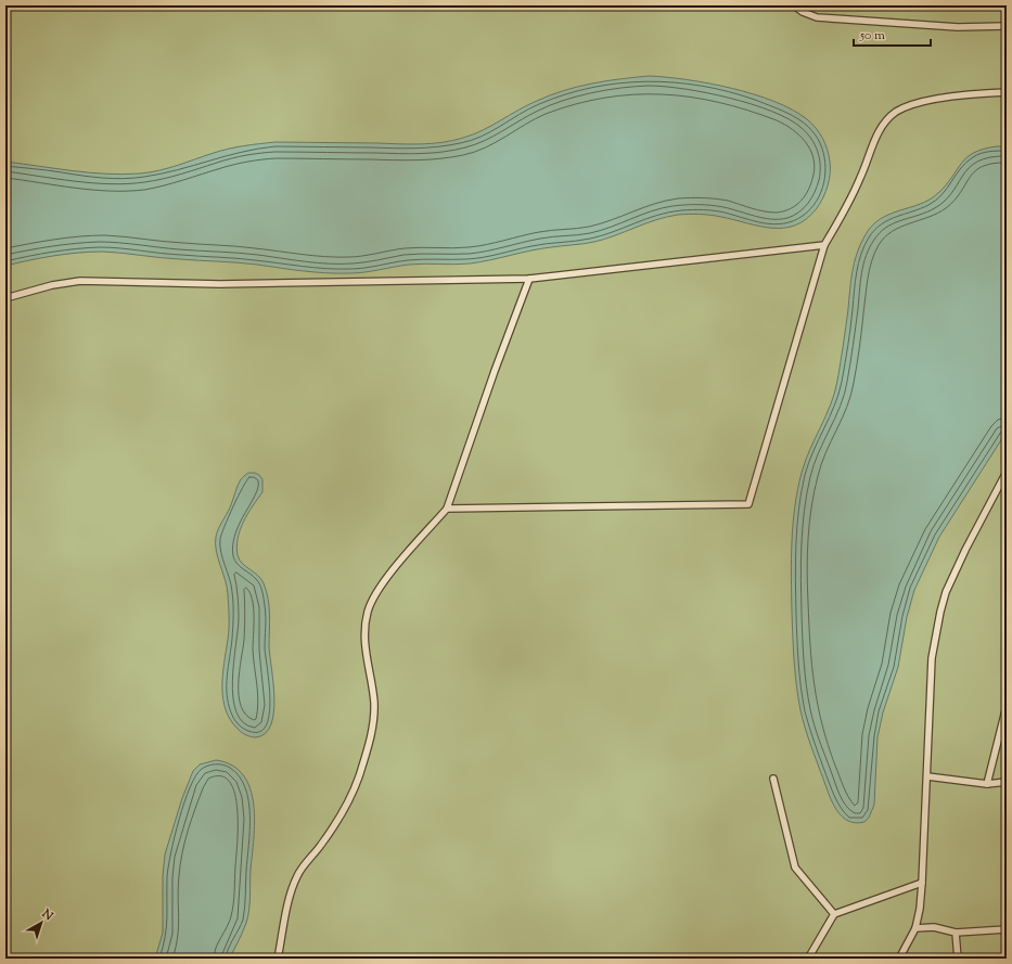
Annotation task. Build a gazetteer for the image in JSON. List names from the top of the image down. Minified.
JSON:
{"scale_bar":"50 m","north":"top right"}
